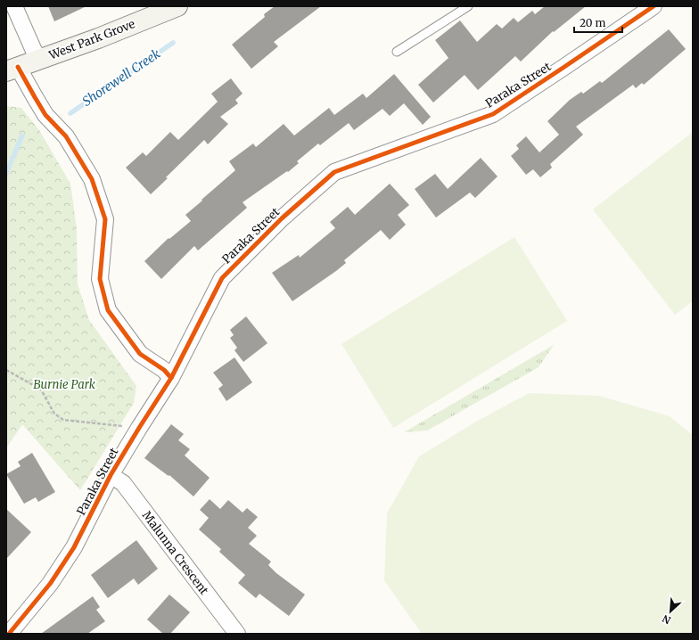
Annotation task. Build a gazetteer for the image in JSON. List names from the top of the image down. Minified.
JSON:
{"streets":{"main road":["West Park Grove"],"street":["Paraka Street","Malunna Crescent"]},"crossings":[["Paraka Street","Malunna Crescent"]],"water":["Shorewell Creek"],"parks":["Burnie Park"],"scale_bar":"20 m","north":"bottom left"}
